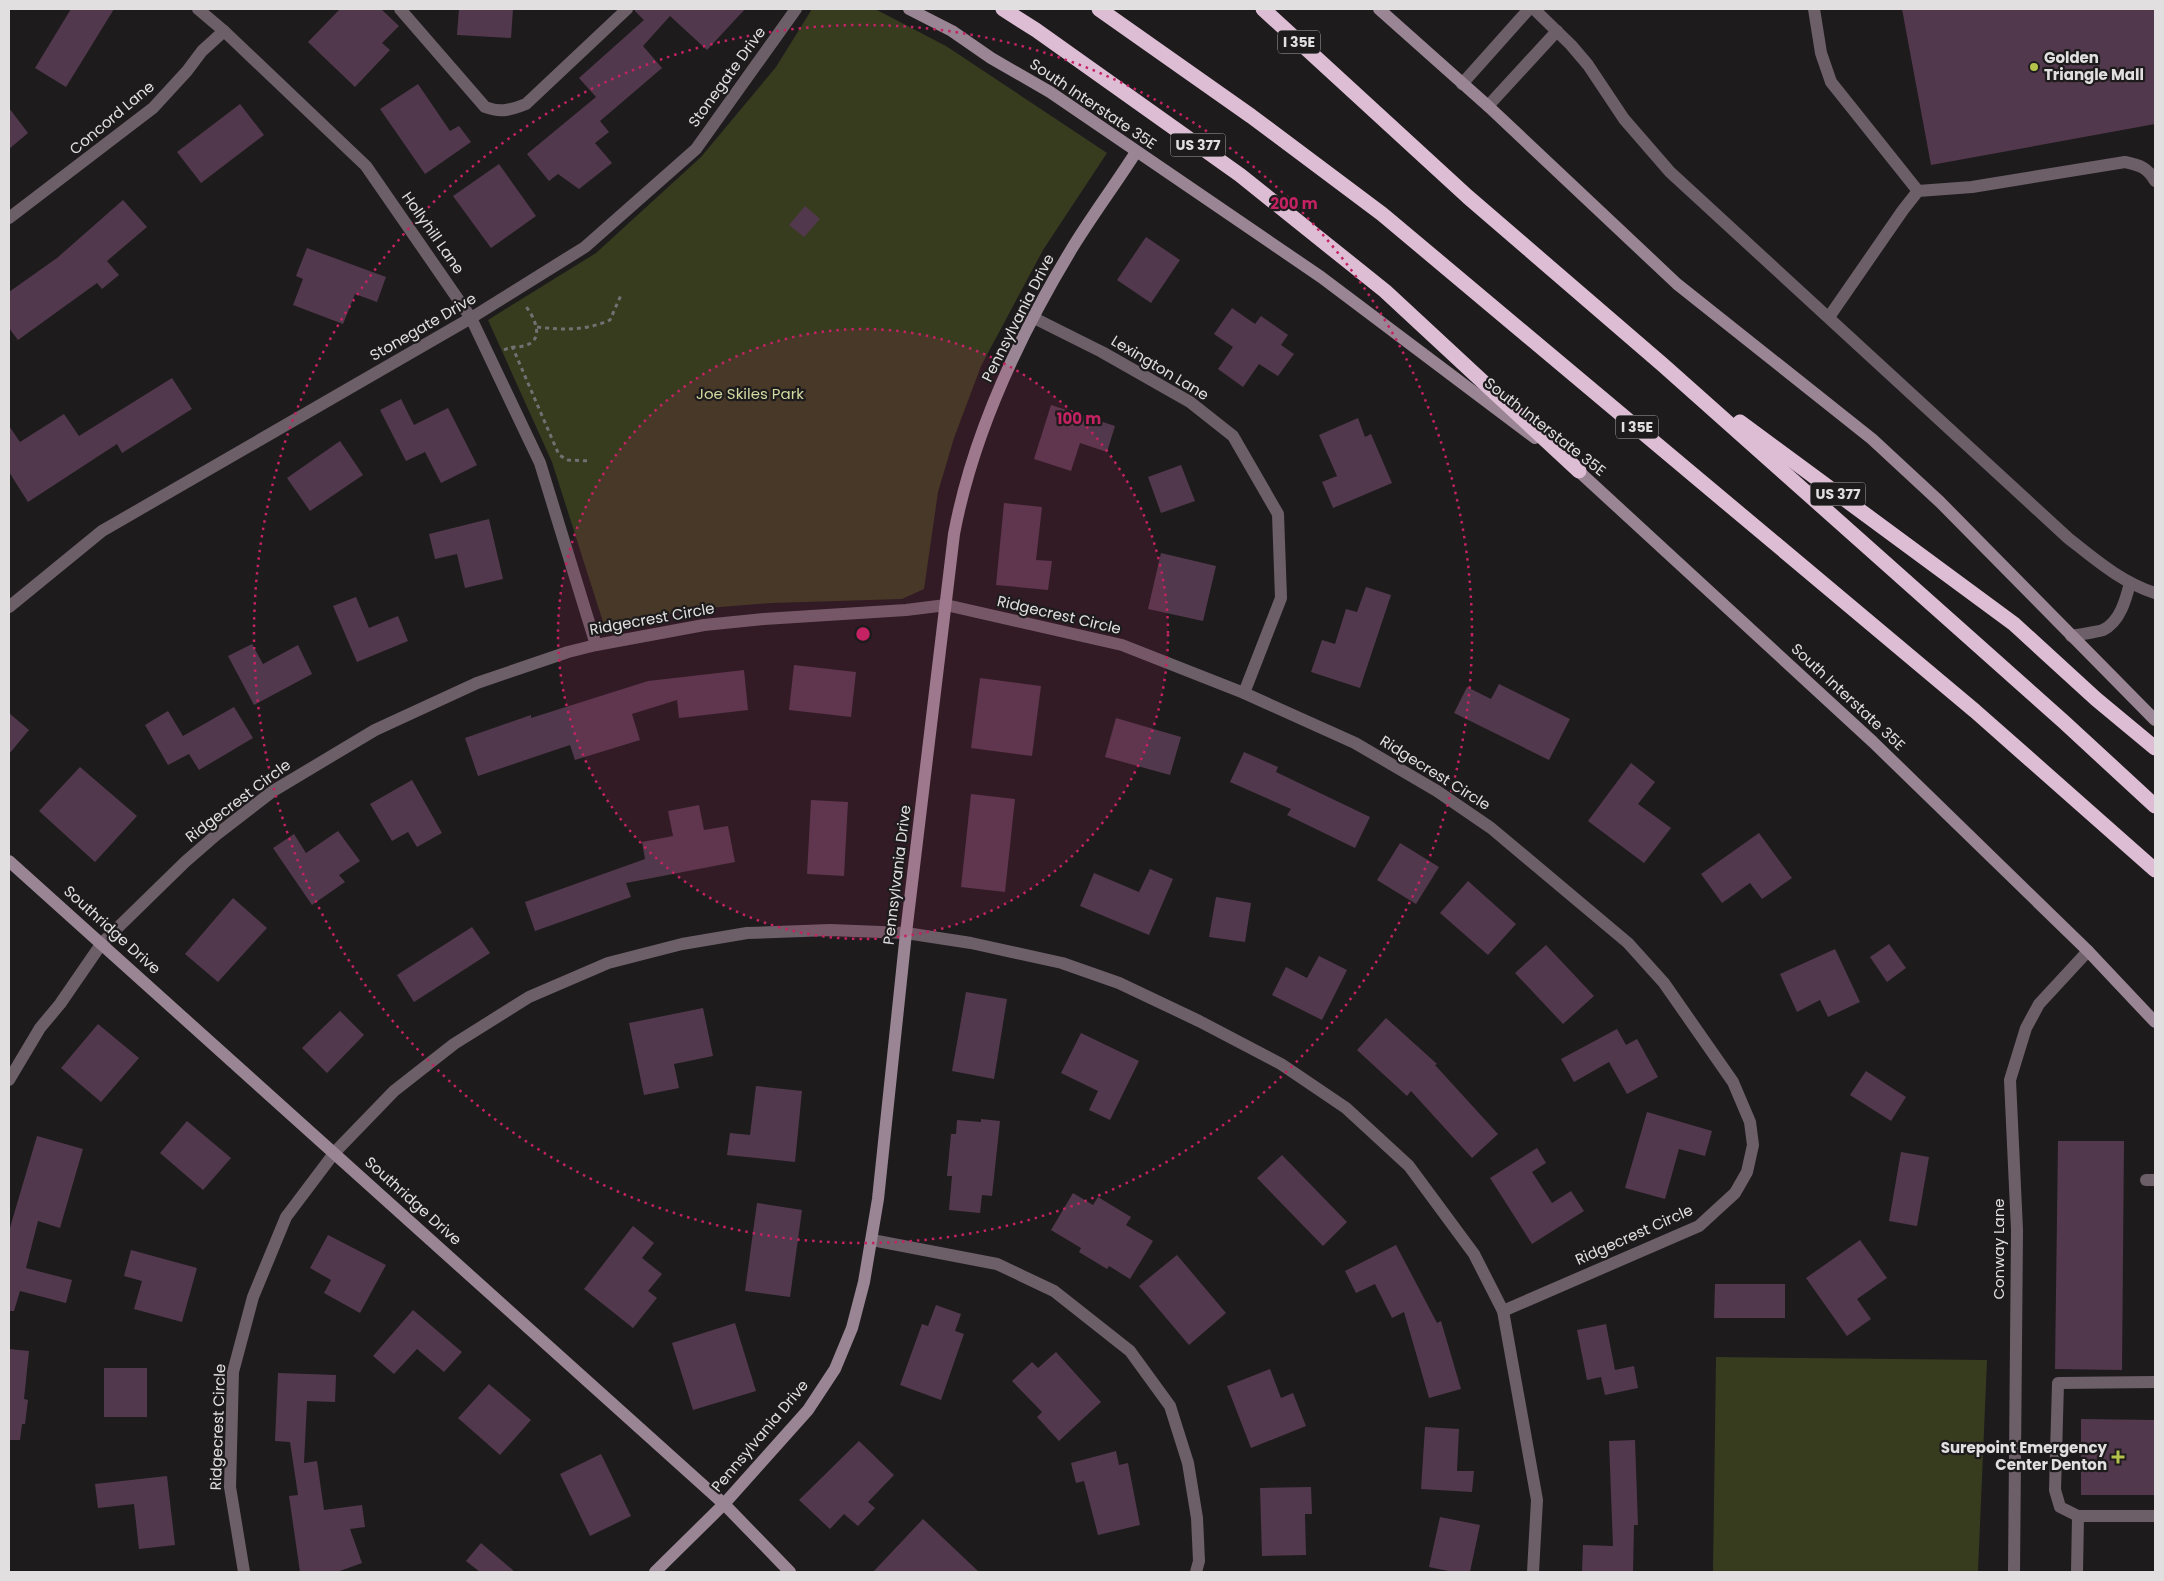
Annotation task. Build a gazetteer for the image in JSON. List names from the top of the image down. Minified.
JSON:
{"streets":{"highway":["I 35E","US 377"],"main road":["South Interstate 35E","Pennsylvania Drive","Southridge Drive"],"street":["Stonegate Drive","Concord Lane","Hollyhill Lane","Lexington Lane","Ridgecrest Circle","Conway Lane"]},"crossings":[["I 35E","US 377"],["Stonegate Drive","Hollyhill Lane"],["South Interstate 35E","US 377"],["South Interstate 35E","Pennsylvania Drive"],["South Interstate 35E","Conway Lane"],["Concord Lane","Hollyhill Lane"],["Hollyhill Lane","Ridgecrest Circle"],["Pennsylvania Drive","Lexington Lane"],["Pennsylvania Drive","Ridgecrest Circle"],["Pennsylvania Drive","Southridge Drive"],["Lexington Lane","Ridgecrest Circle"],["Ridgecrest Circle","Southridge Drive"]],"parks":["Joe Skiles Park"],"places":{"other":["Golden Triangle Mall"],"health":["Surepoint Emergency Center Denton"]},"rings":["200 m","100 m"]}
